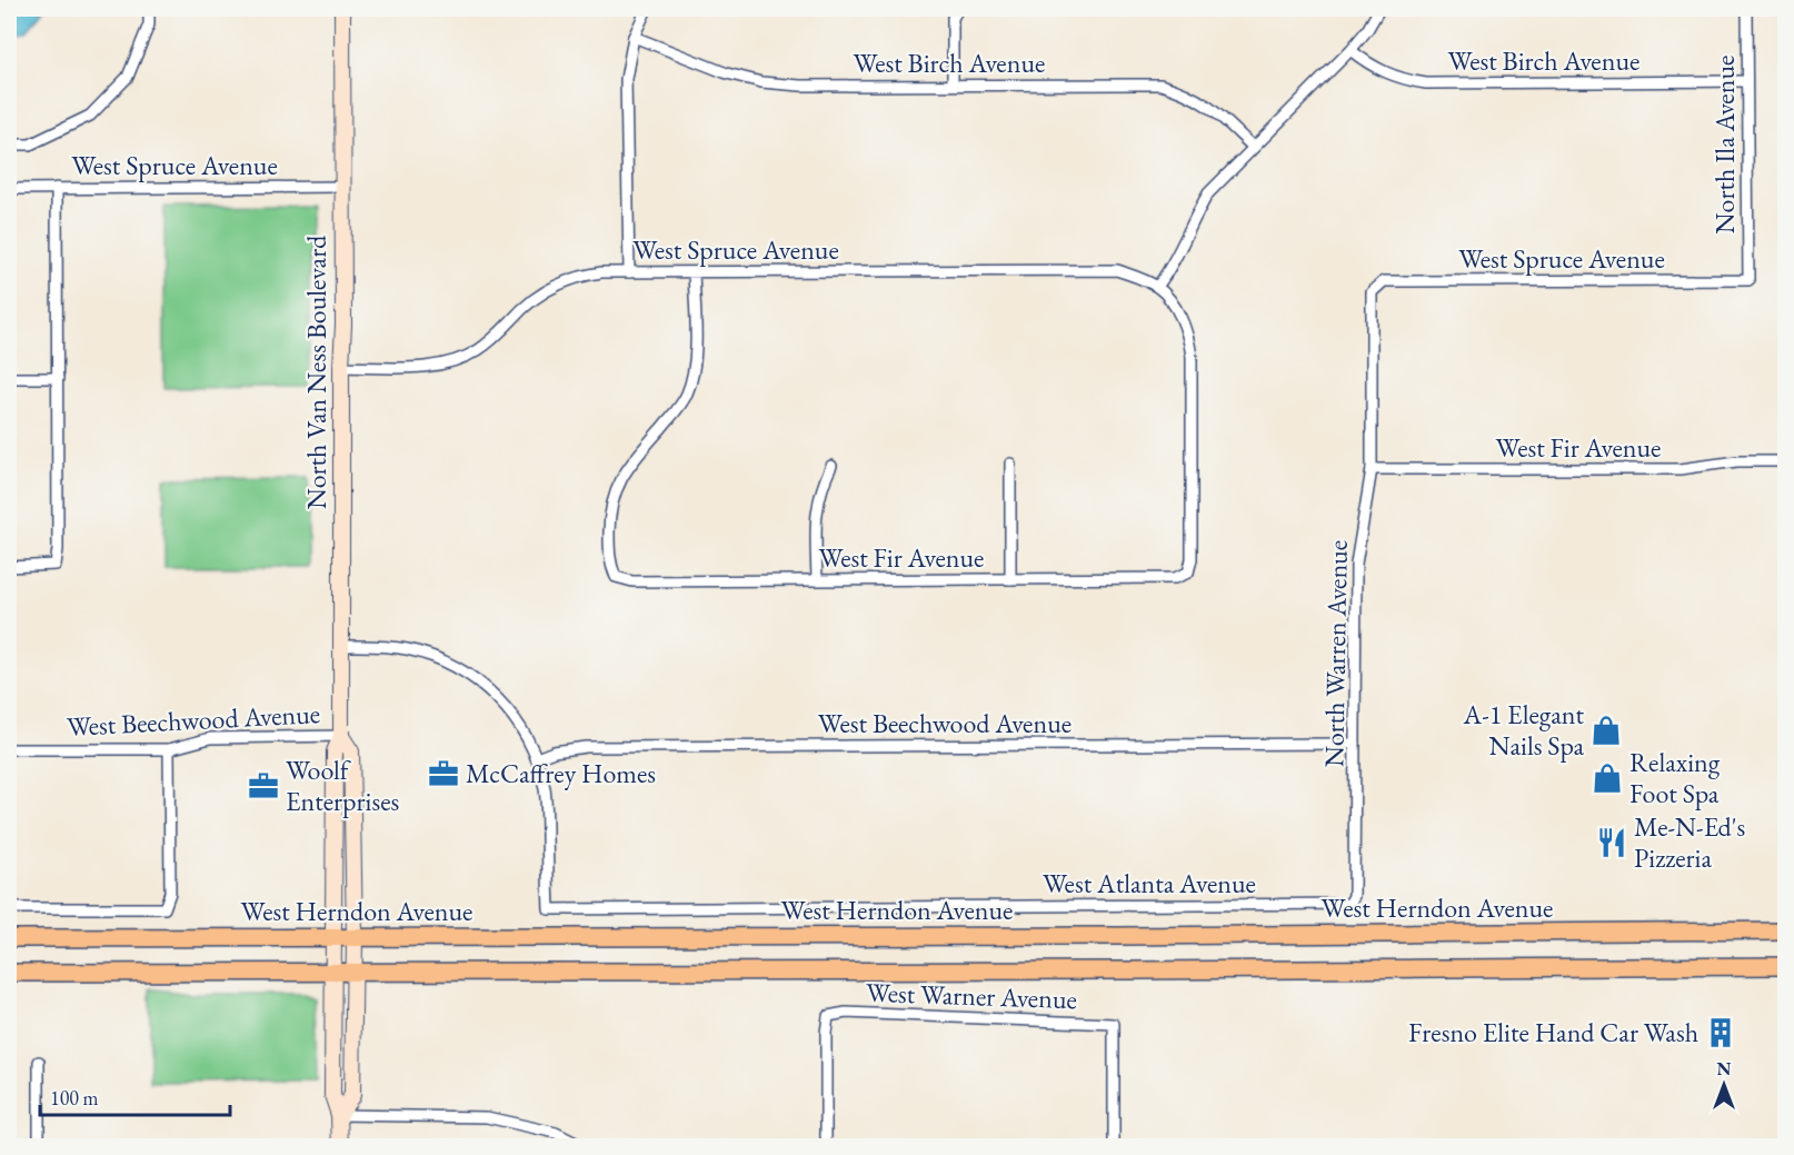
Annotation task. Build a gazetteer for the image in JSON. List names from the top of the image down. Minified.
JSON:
{"streets":{"main road":["West Herndon Avenue"],"street":["West Birch Avenue","North Ila Avenue","West Spruce Avenue","North Van Ness Boulevard","West Fir Avenue","North Warren Avenue","West Beechwood Avenue","West Atlanta Avenue","West Warner Avenue"]},"crossings":[["West Birch Avenue","North Ila Avenue"],["North Ila Avenue","West Spruce Avenue"],["West Spruce Avenue","North Van Ness Boulevard"],["West Spruce Avenue","West Fir Avenue"],["West Spruce Avenue","North Warren Avenue"],["North Van Ness Boulevard","West Beechwood Avenue"],["North Van Ness Boulevard","West Herndon Avenue"],["West Fir Avenue","North Warren Avenue"],["North Warren Avenue","West Beechwood Avenue"],["North Warren Avenue","West Atlanta Avenue"],["West Beechwood Avenue","West Atlanta Avenue"]],"places":{"shop":["A-1 Elegant Nails Spa","Relaxing Foot Spa"],"office":["McCaffrey Homes","Woolf Enterprises"],"restaurant":["Me-N-Ed's Pizzeria"],"building":["Fresno Elite Hand Car Wash"]},"scale_bar":"100 m","north":"top"}
